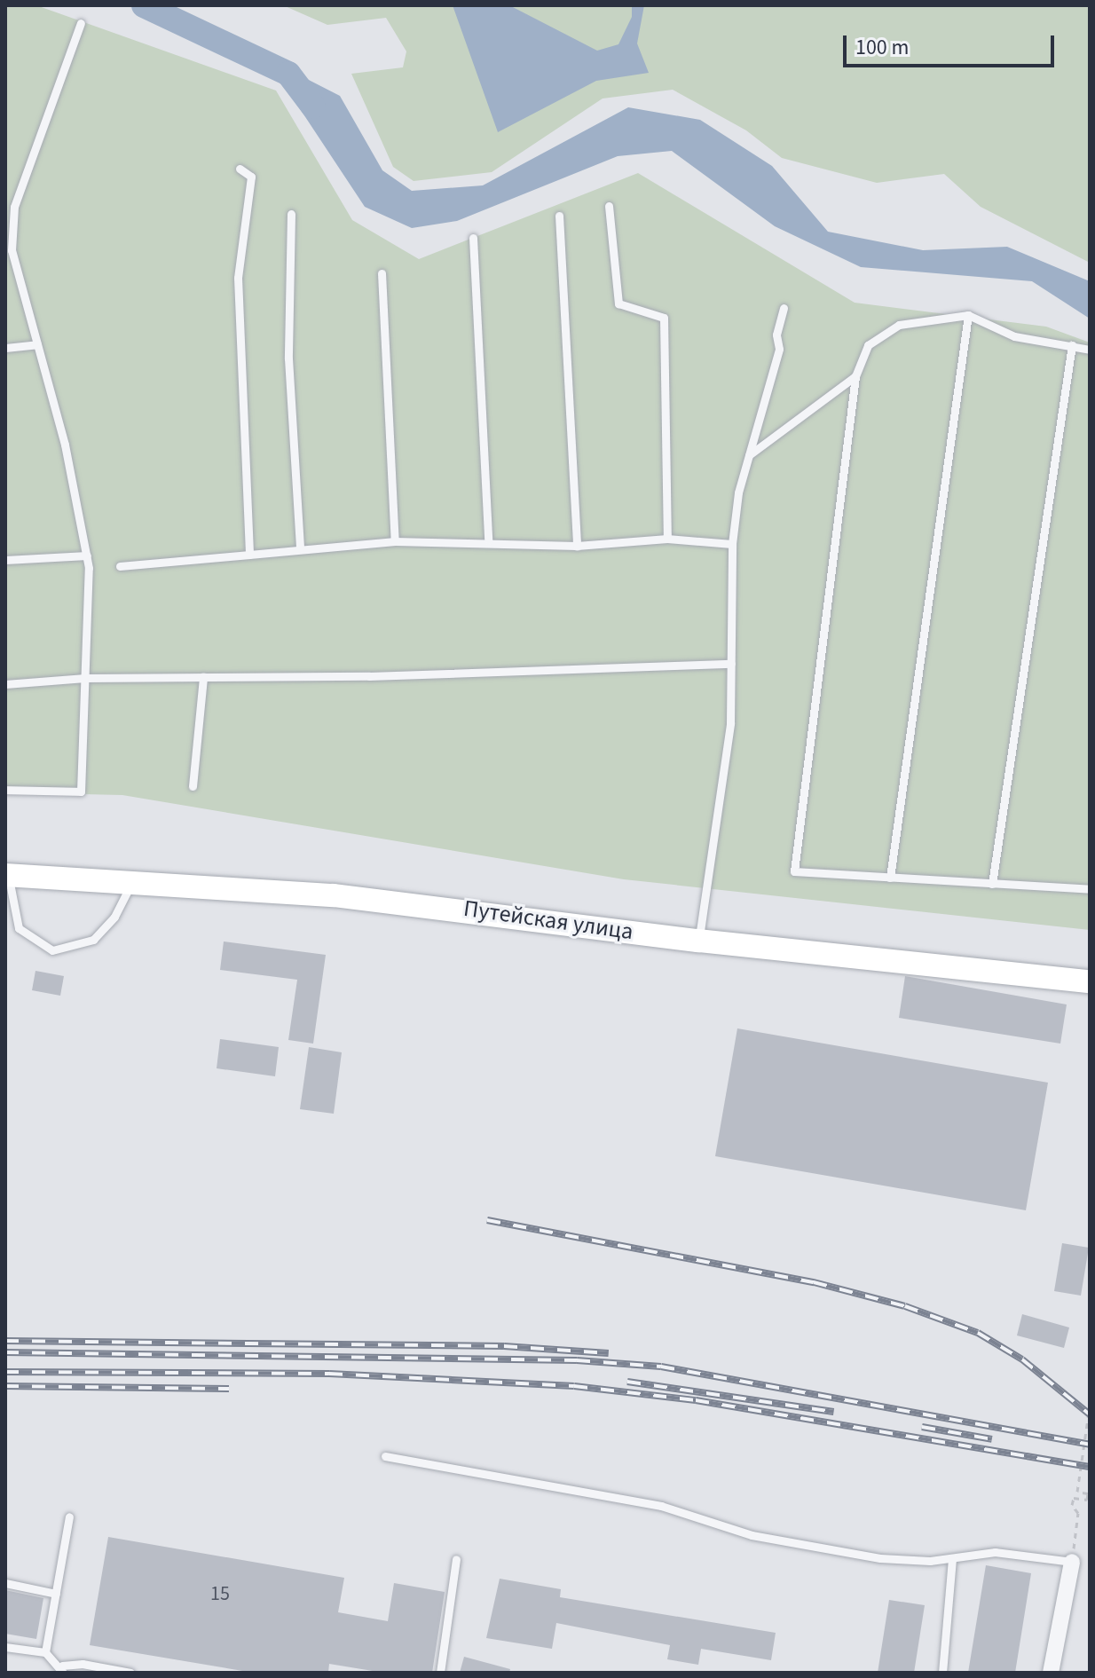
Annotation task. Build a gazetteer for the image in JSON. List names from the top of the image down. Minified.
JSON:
{"streets":{"main road":["Путейская улица"]},"house_numbers":["15"],"scale_bar":"100 m"}
